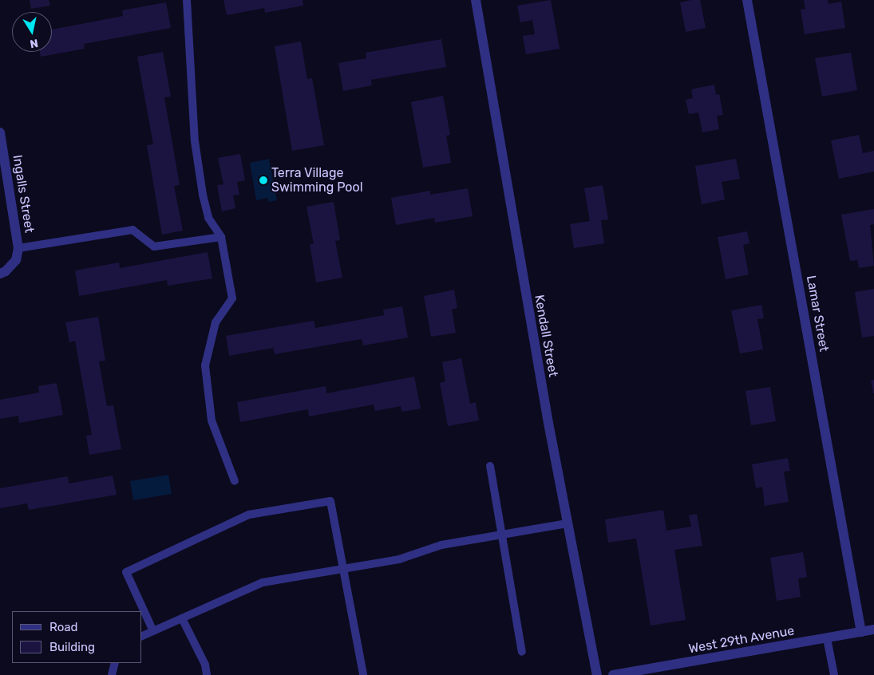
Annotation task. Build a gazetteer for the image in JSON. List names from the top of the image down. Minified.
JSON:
{"streets":{"street":["Ingalls Street","Lamar Street","Kendall Street","West 29th Avenue"]},"crossings":[["Lamar Street","West 29th Avenue"]],"places":["Terra Village Swimming Pool"],"legend":["Road","Building"],"north":"bottom"}
